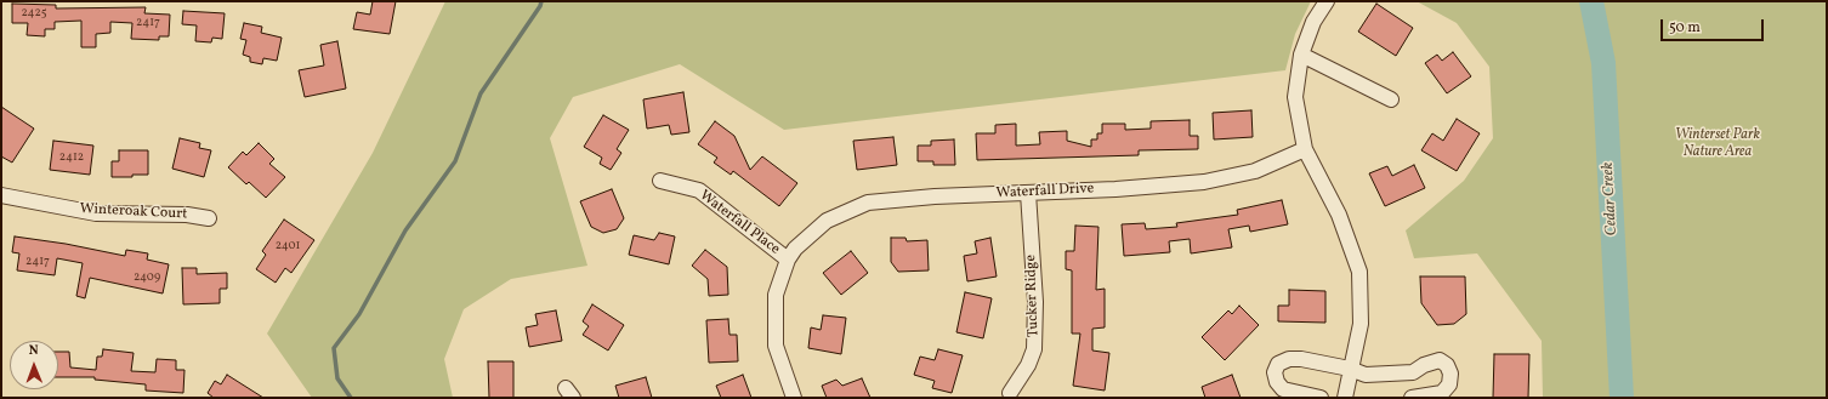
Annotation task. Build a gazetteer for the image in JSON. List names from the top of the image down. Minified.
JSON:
{"streets":{"street":["Waterfall Drive","Winteroak Court","Waterfall Place","Tucker Ridge"]},"crossings":[["Waterfall Drive","Waterfall Place"],["Waterfall Drive","Tucker Ridge"]],"water":["Cedar Creek"],"parks":["Winterset Park Nature Area"],"house_numbers":["2425","2417","2412","2401","2417","2409"],"scale_bar":"50 m","north":"top"}
